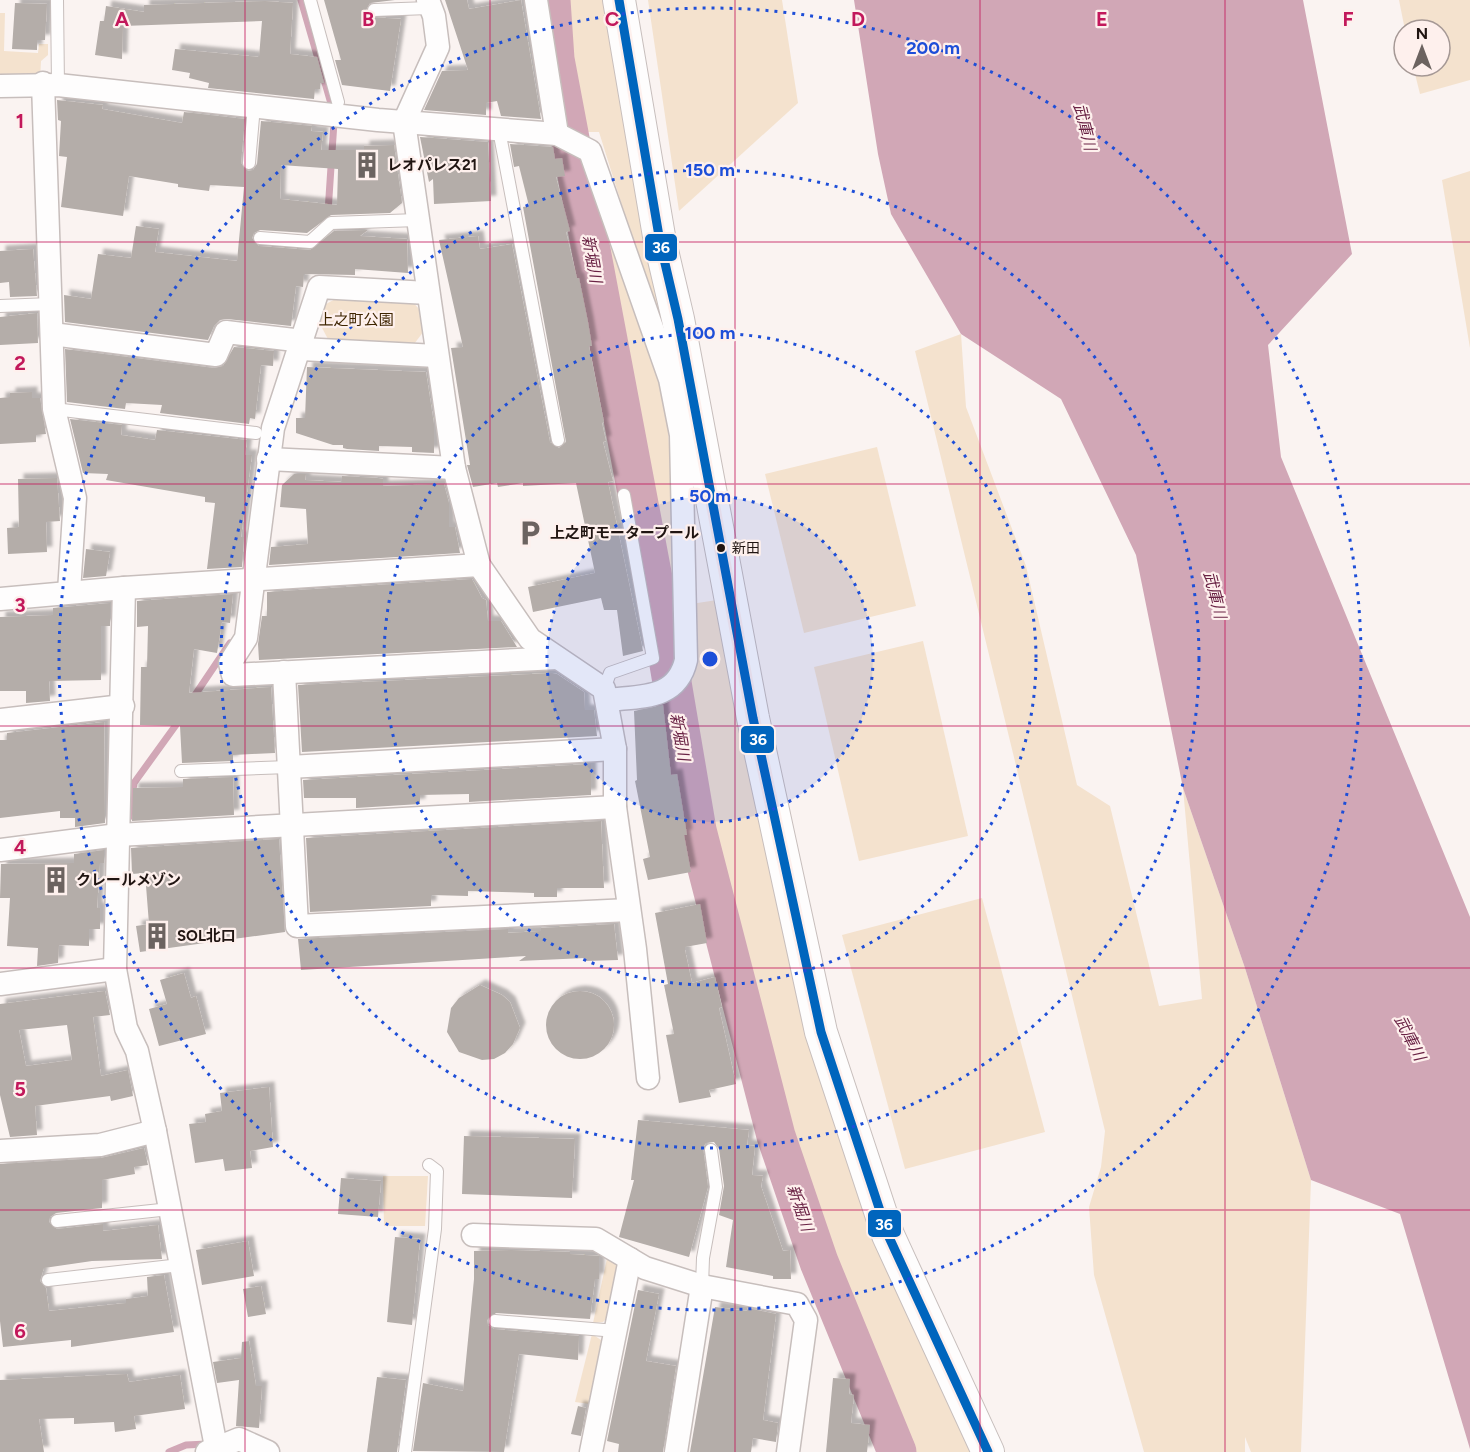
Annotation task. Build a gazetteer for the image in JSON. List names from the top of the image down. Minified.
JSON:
{"water":["武庫川","新堀川"],"parks":["上之町公園"],"places":{"building":["レオパレス21","クレールメゾン","SOL北口"],"parking":["上之町モータープール"],"other":["新田"]},"lines":["transit line 36"],"north":"top","grid":{"columns":["A","B","C","D","E","F"],"rows":["1","2","3","4","5","6"]},"rings":["200 m","150 m","100 m","50 m"]}
